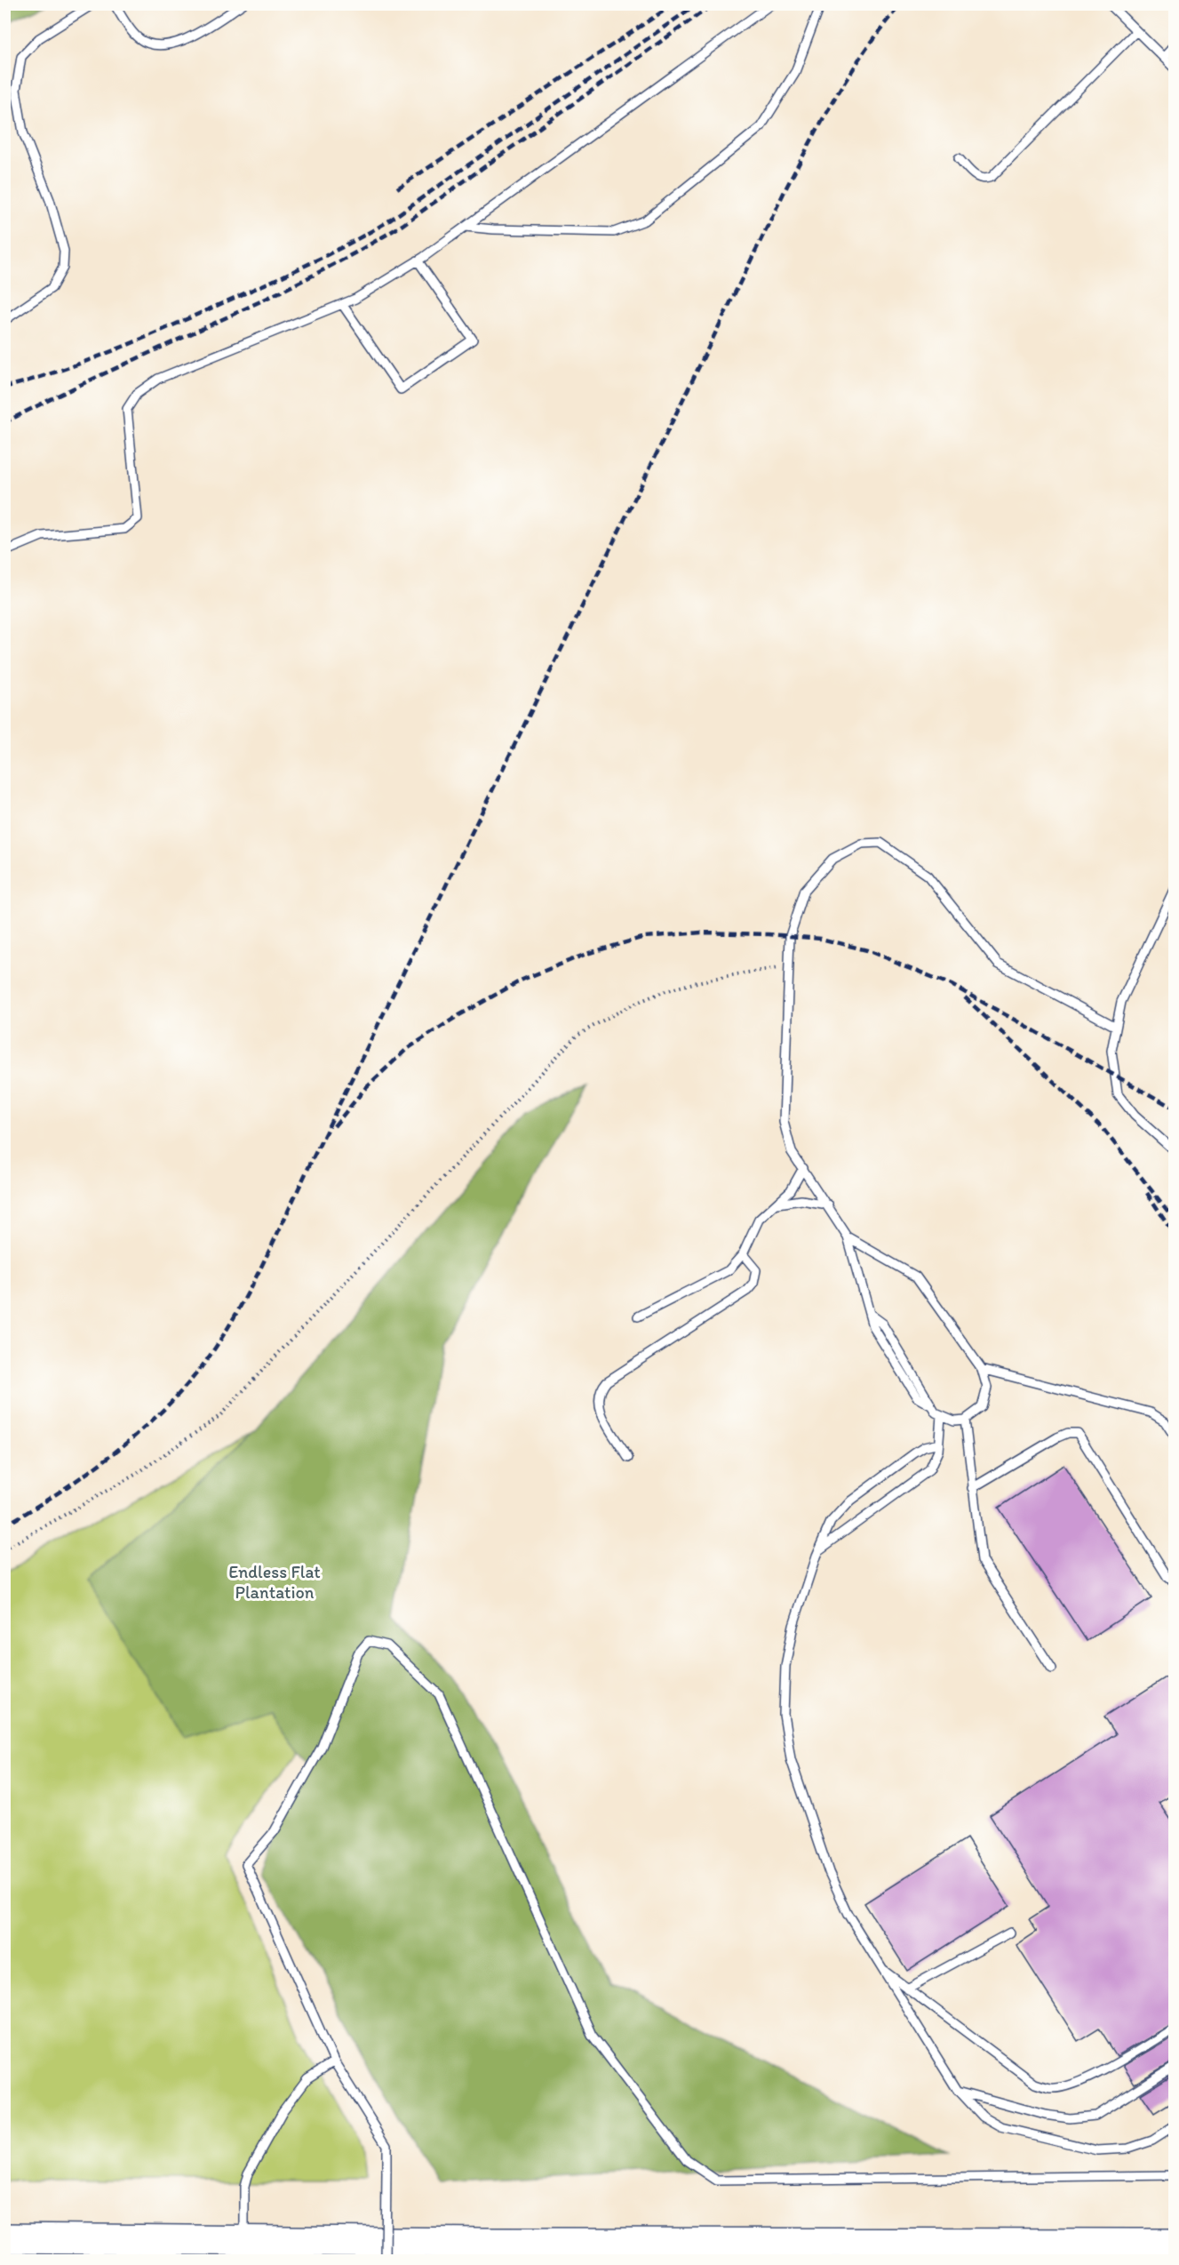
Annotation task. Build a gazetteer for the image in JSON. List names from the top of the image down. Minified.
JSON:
{"parks":["Endless Flat Plantation"]}
